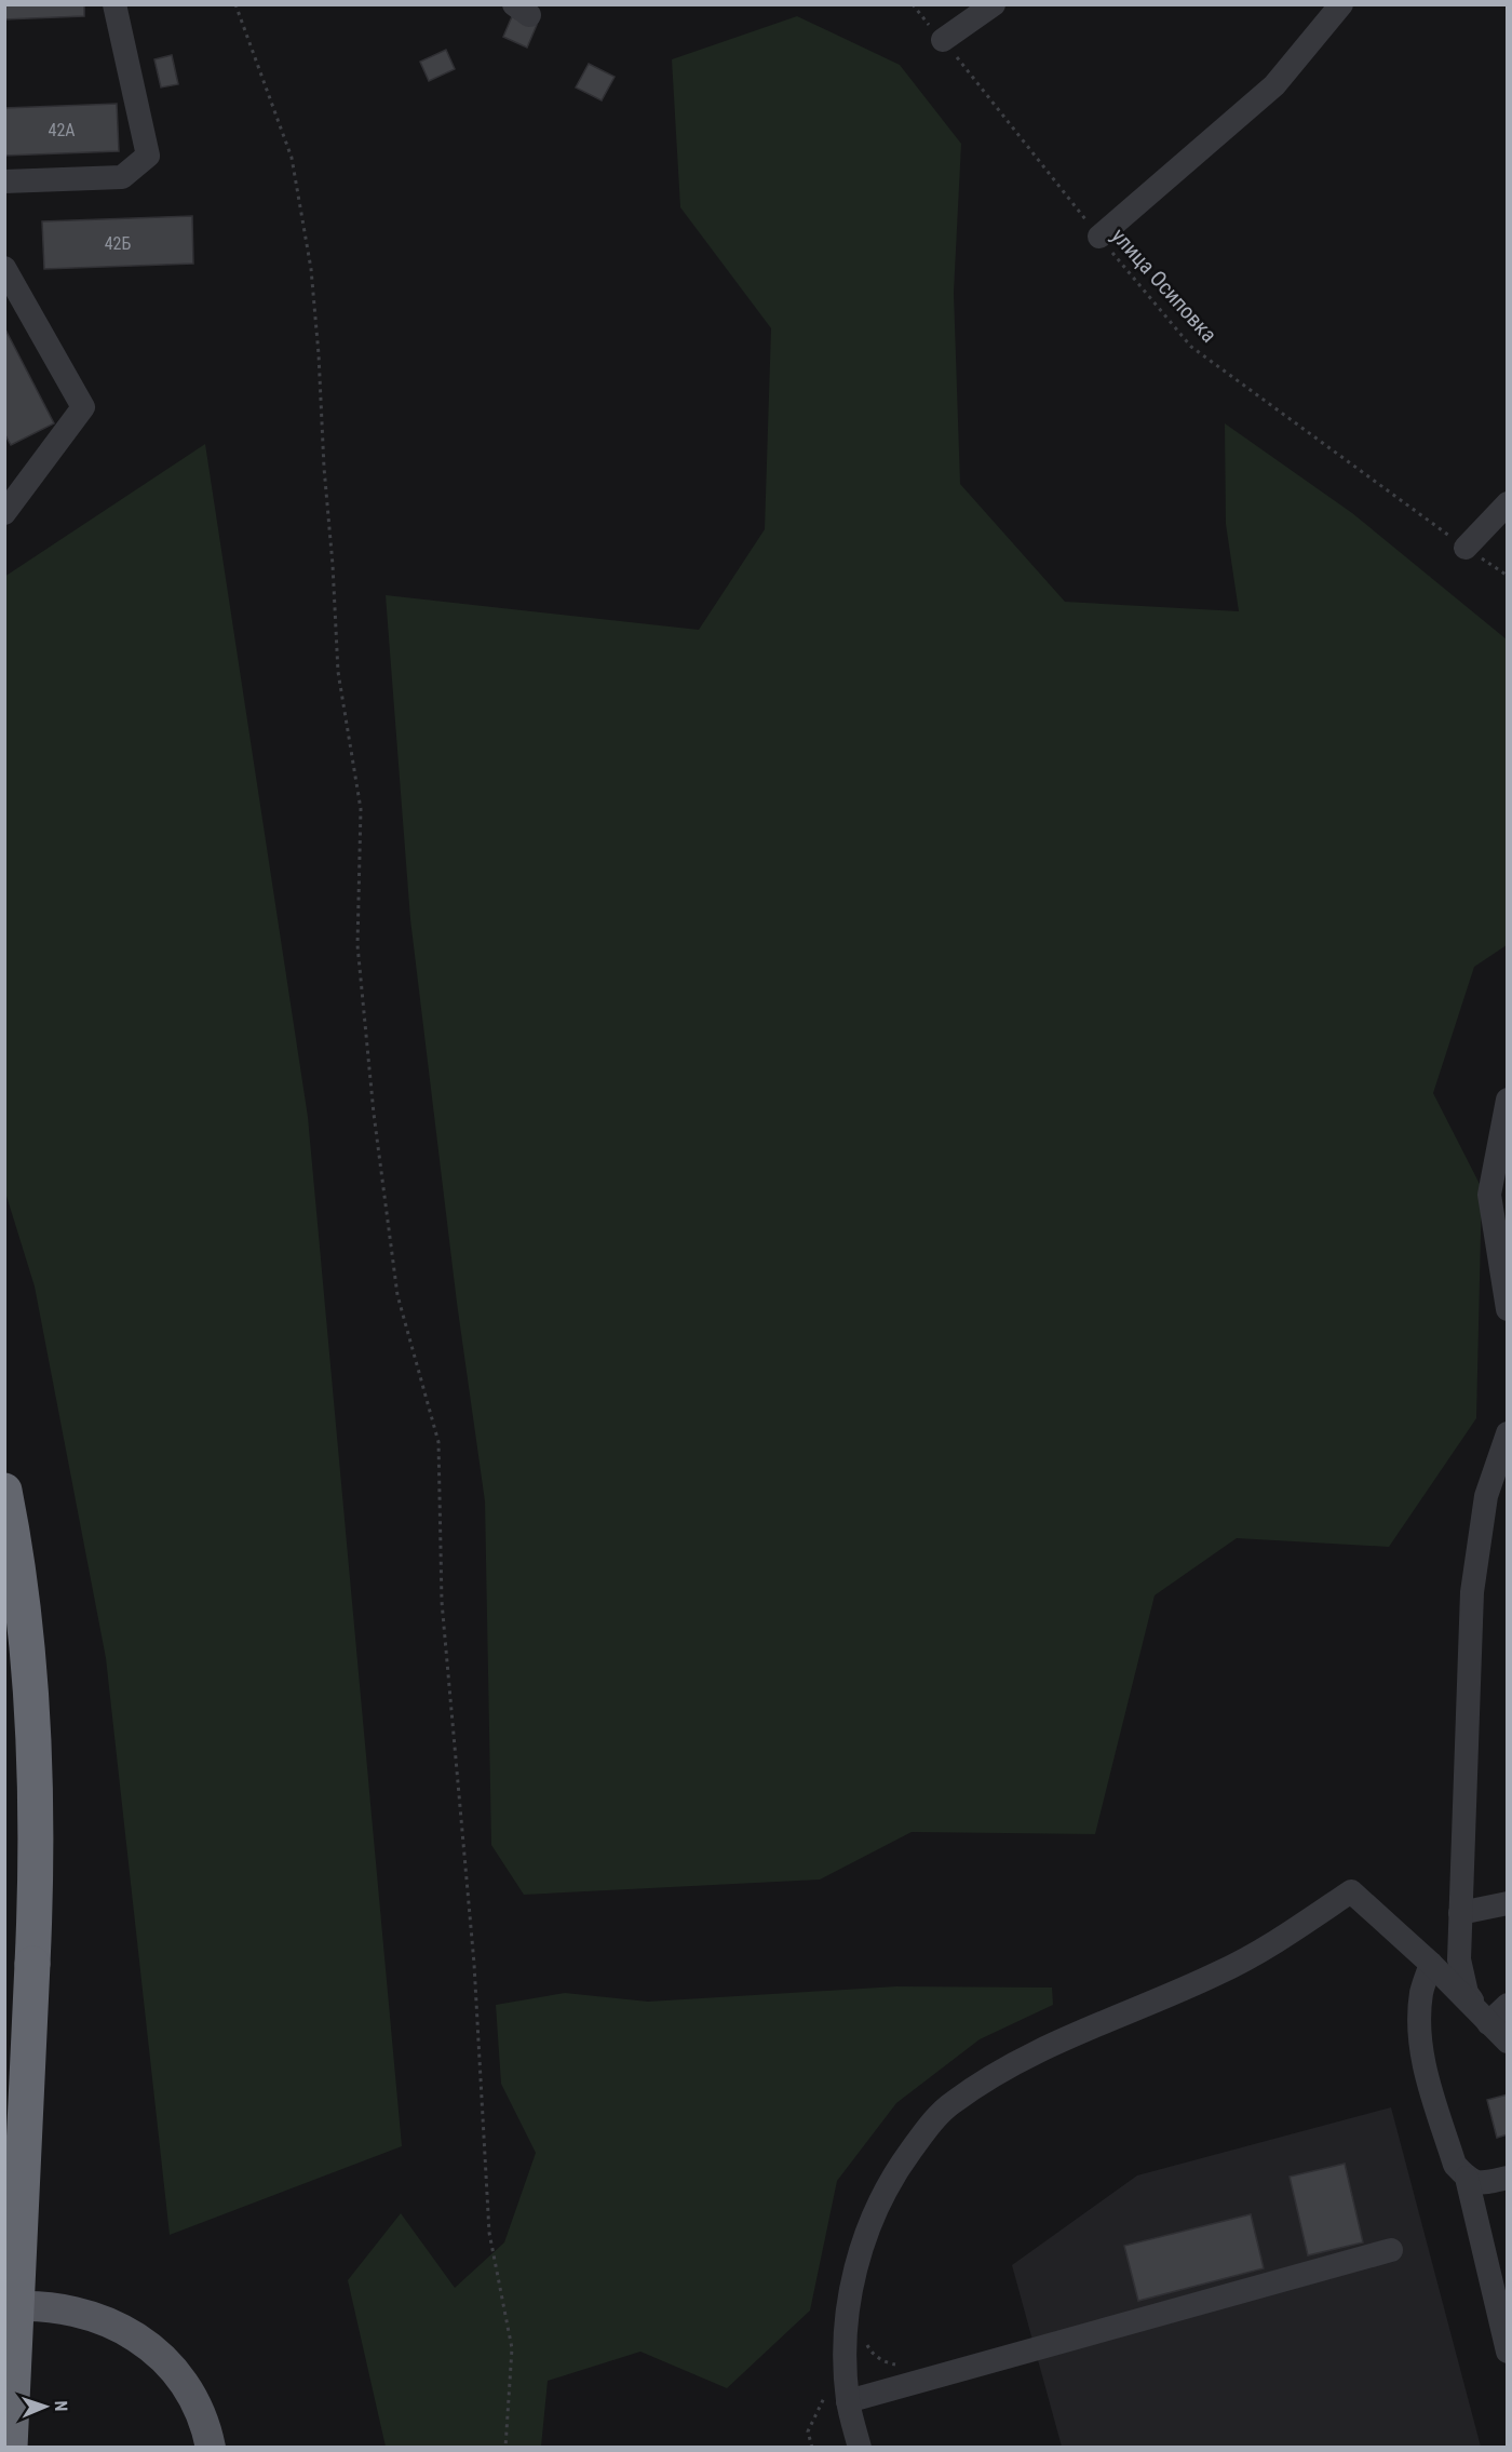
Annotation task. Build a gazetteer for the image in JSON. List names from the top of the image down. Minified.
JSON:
{"streets":{"path":["улица Осиповка"]},"house_numbers":["42А","42Б"],"north":"right"}
